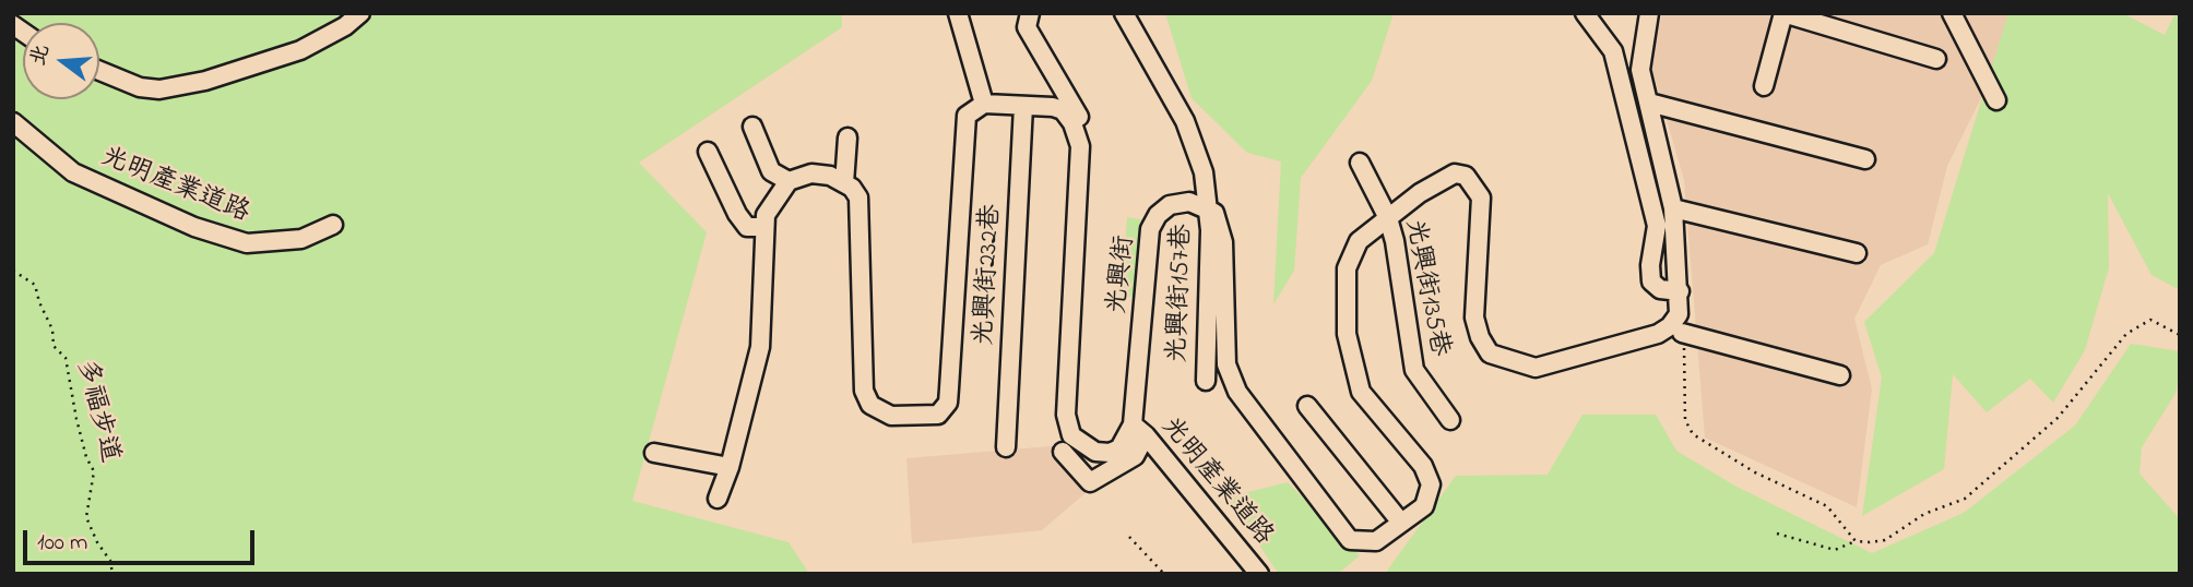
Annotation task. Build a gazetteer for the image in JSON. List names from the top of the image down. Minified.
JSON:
{"streets":{"street":["光明產業道路","光興街232巷","光興街","光興街135巷","光興街157巷"],"path":["多福步道"]},"crossings":[["光明產業道路","光興街"],["光興街232巷","光興街"],["光興街","光興街157巷"]],"scale_bar":"100 m","north":"left"}
